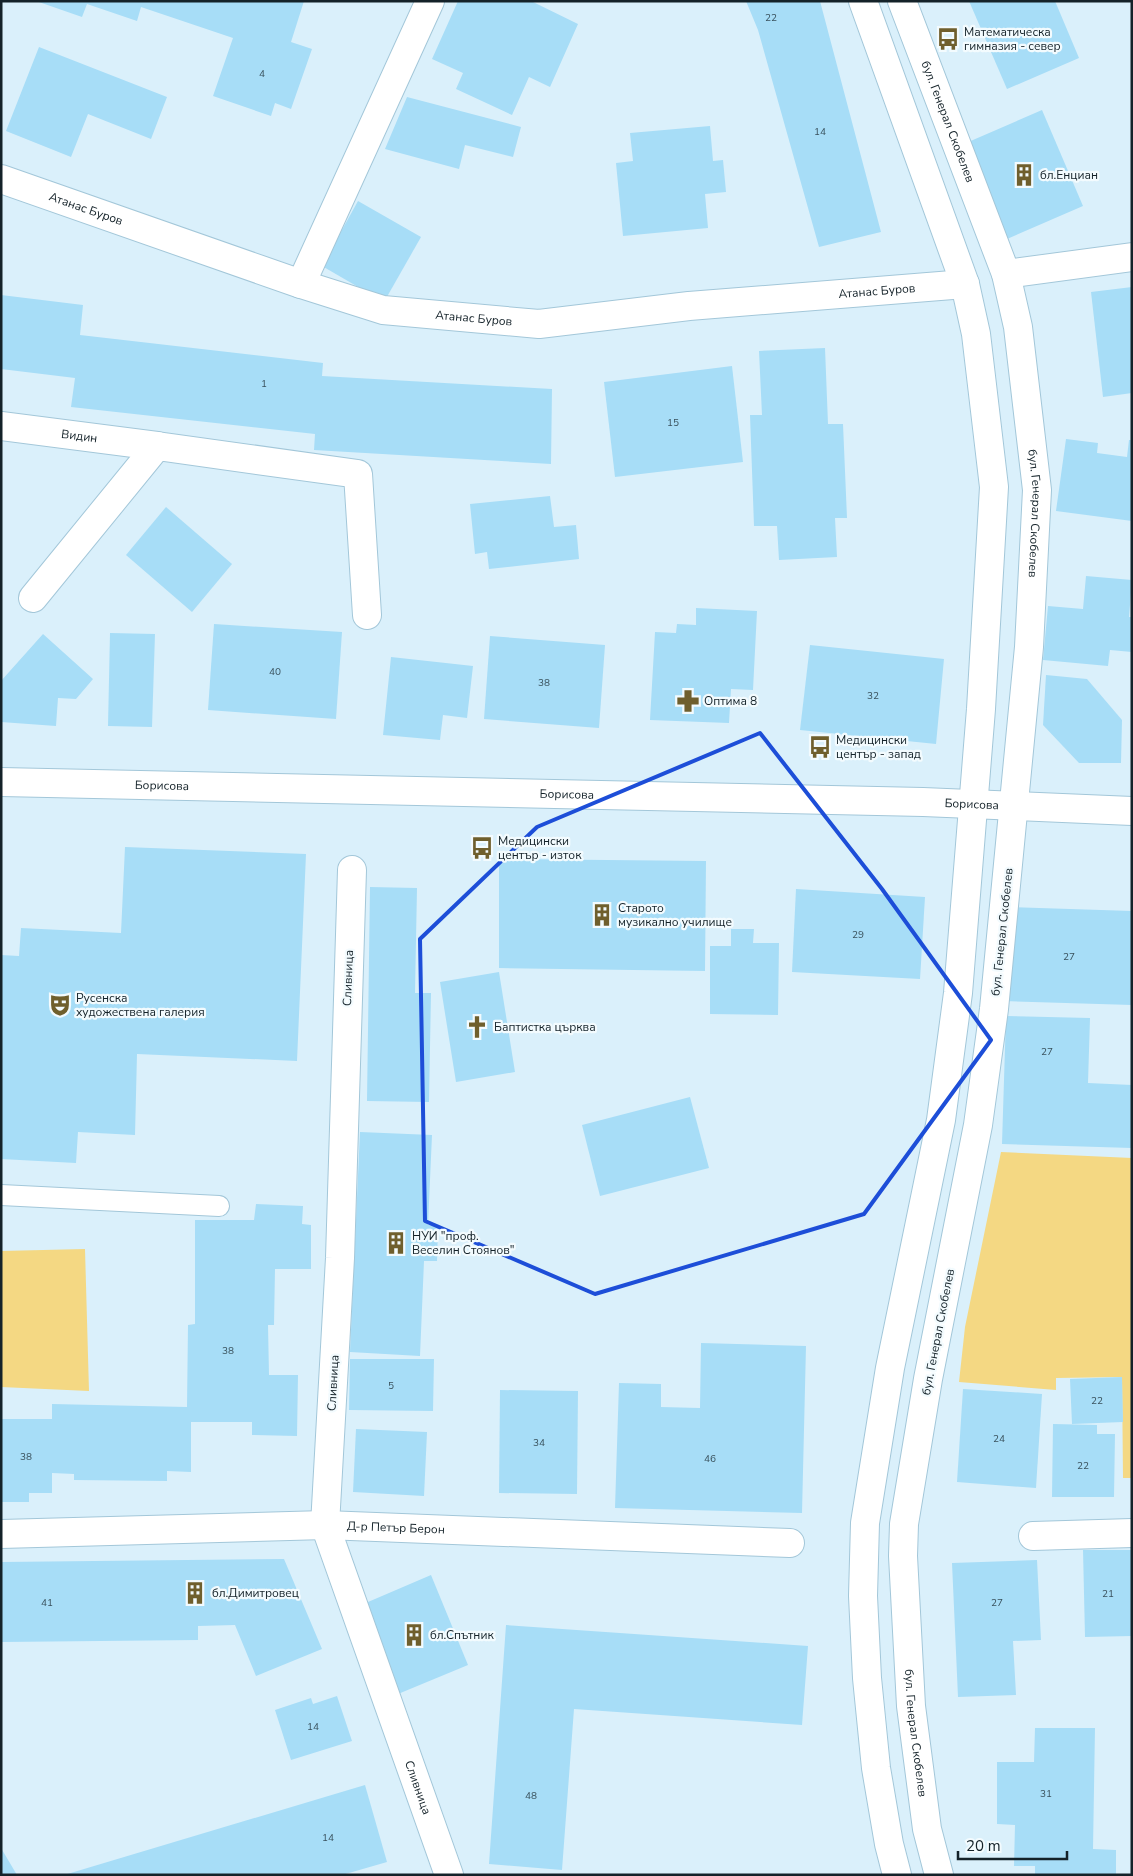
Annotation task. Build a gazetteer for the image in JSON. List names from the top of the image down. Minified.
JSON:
{"streets":{"main road":["бул. Генерал Скобелев","Атанас Буров","Видин","Борисова","Сливница","Д-р Петър Берон"]},"crossings":[["бул. Генерал Скобелев","Борисова"],["Сливница","Д-р Петър Берон"]],"places":{"bus stop":["Математическа гимназия - север","Медицински център - запад","Медицински център - изток"],"building":["бл.Енциан","Старото музикално училище","НУИ \"проф. Веселин Стоянов\"","бл.Димитровец","бл.Спътник"],"pharmacy":["Оптима 8"],"theatre":["Русенска художествена галерия"],"church":["Баптистка църква"]},"house_numbers":["22","4","14","1","15","40","38","32","29","27","27","38","5","22","24","34","38","46","22","21","41","27","14","31","48","14"],"scale_bar":"20 m"}
